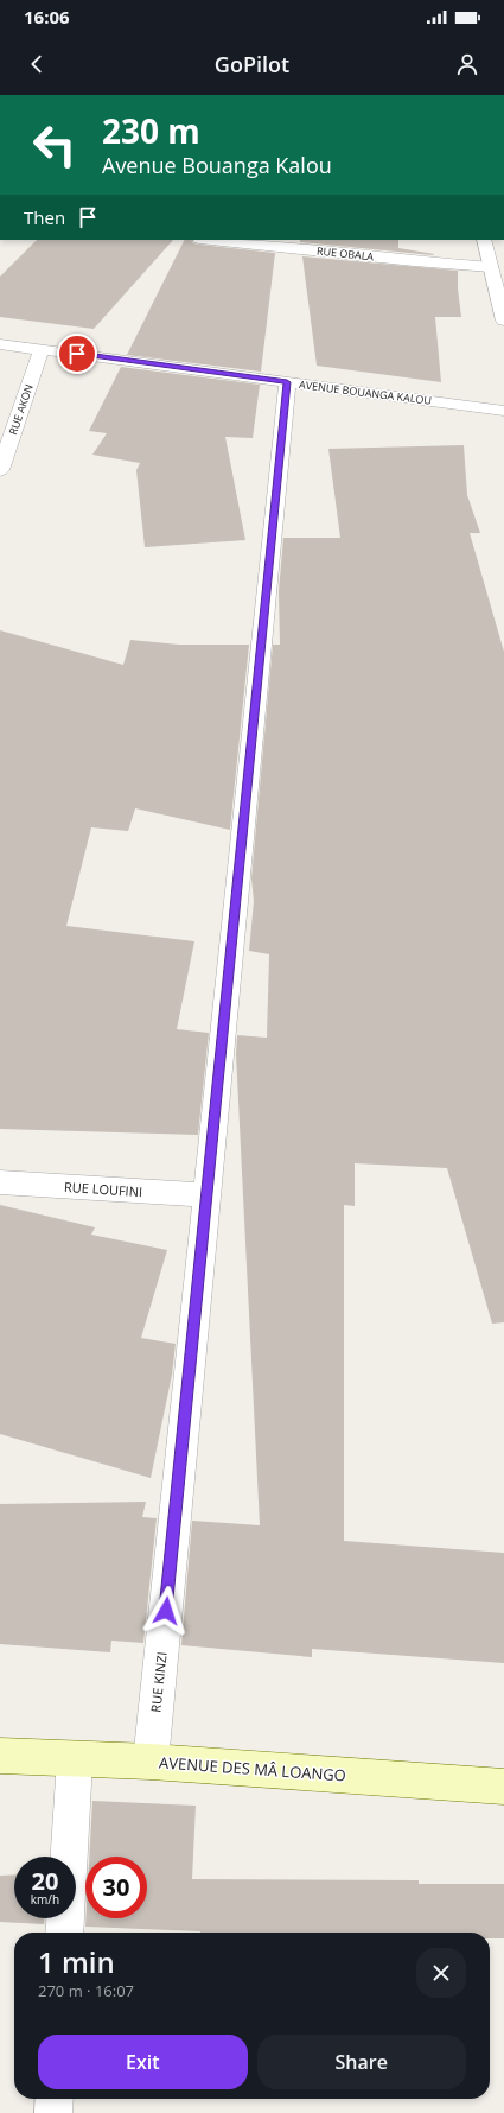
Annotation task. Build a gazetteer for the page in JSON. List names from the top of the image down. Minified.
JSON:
{"streets":{"main road":["AVENUE DES MÂ LOANGO"],"street":["RUE OBALA","AVENUE BOUANGA KALOU","RUE AKON","RUE LOUFINI","RUE KINZI"]},"crossings":[["AVENUE BOUANGA KALOU","RUE AKON"],["AVENUE BOUANGA KALOU","RUE KINZI"],["RUE LOUFINI","RUE KINZI"],["RUE KINZI","AVENUE DES MÂ LOANGO"]],"page":{"status":"16:06","header":"GoPilot","turn":["230 m","Avenue Bouanga Kalou"],"then":"Then","speed":"20 km/h","limit":"30","heading":["1 min","270 m · 16:07"],"buttons":["Exit","Share"]}}
